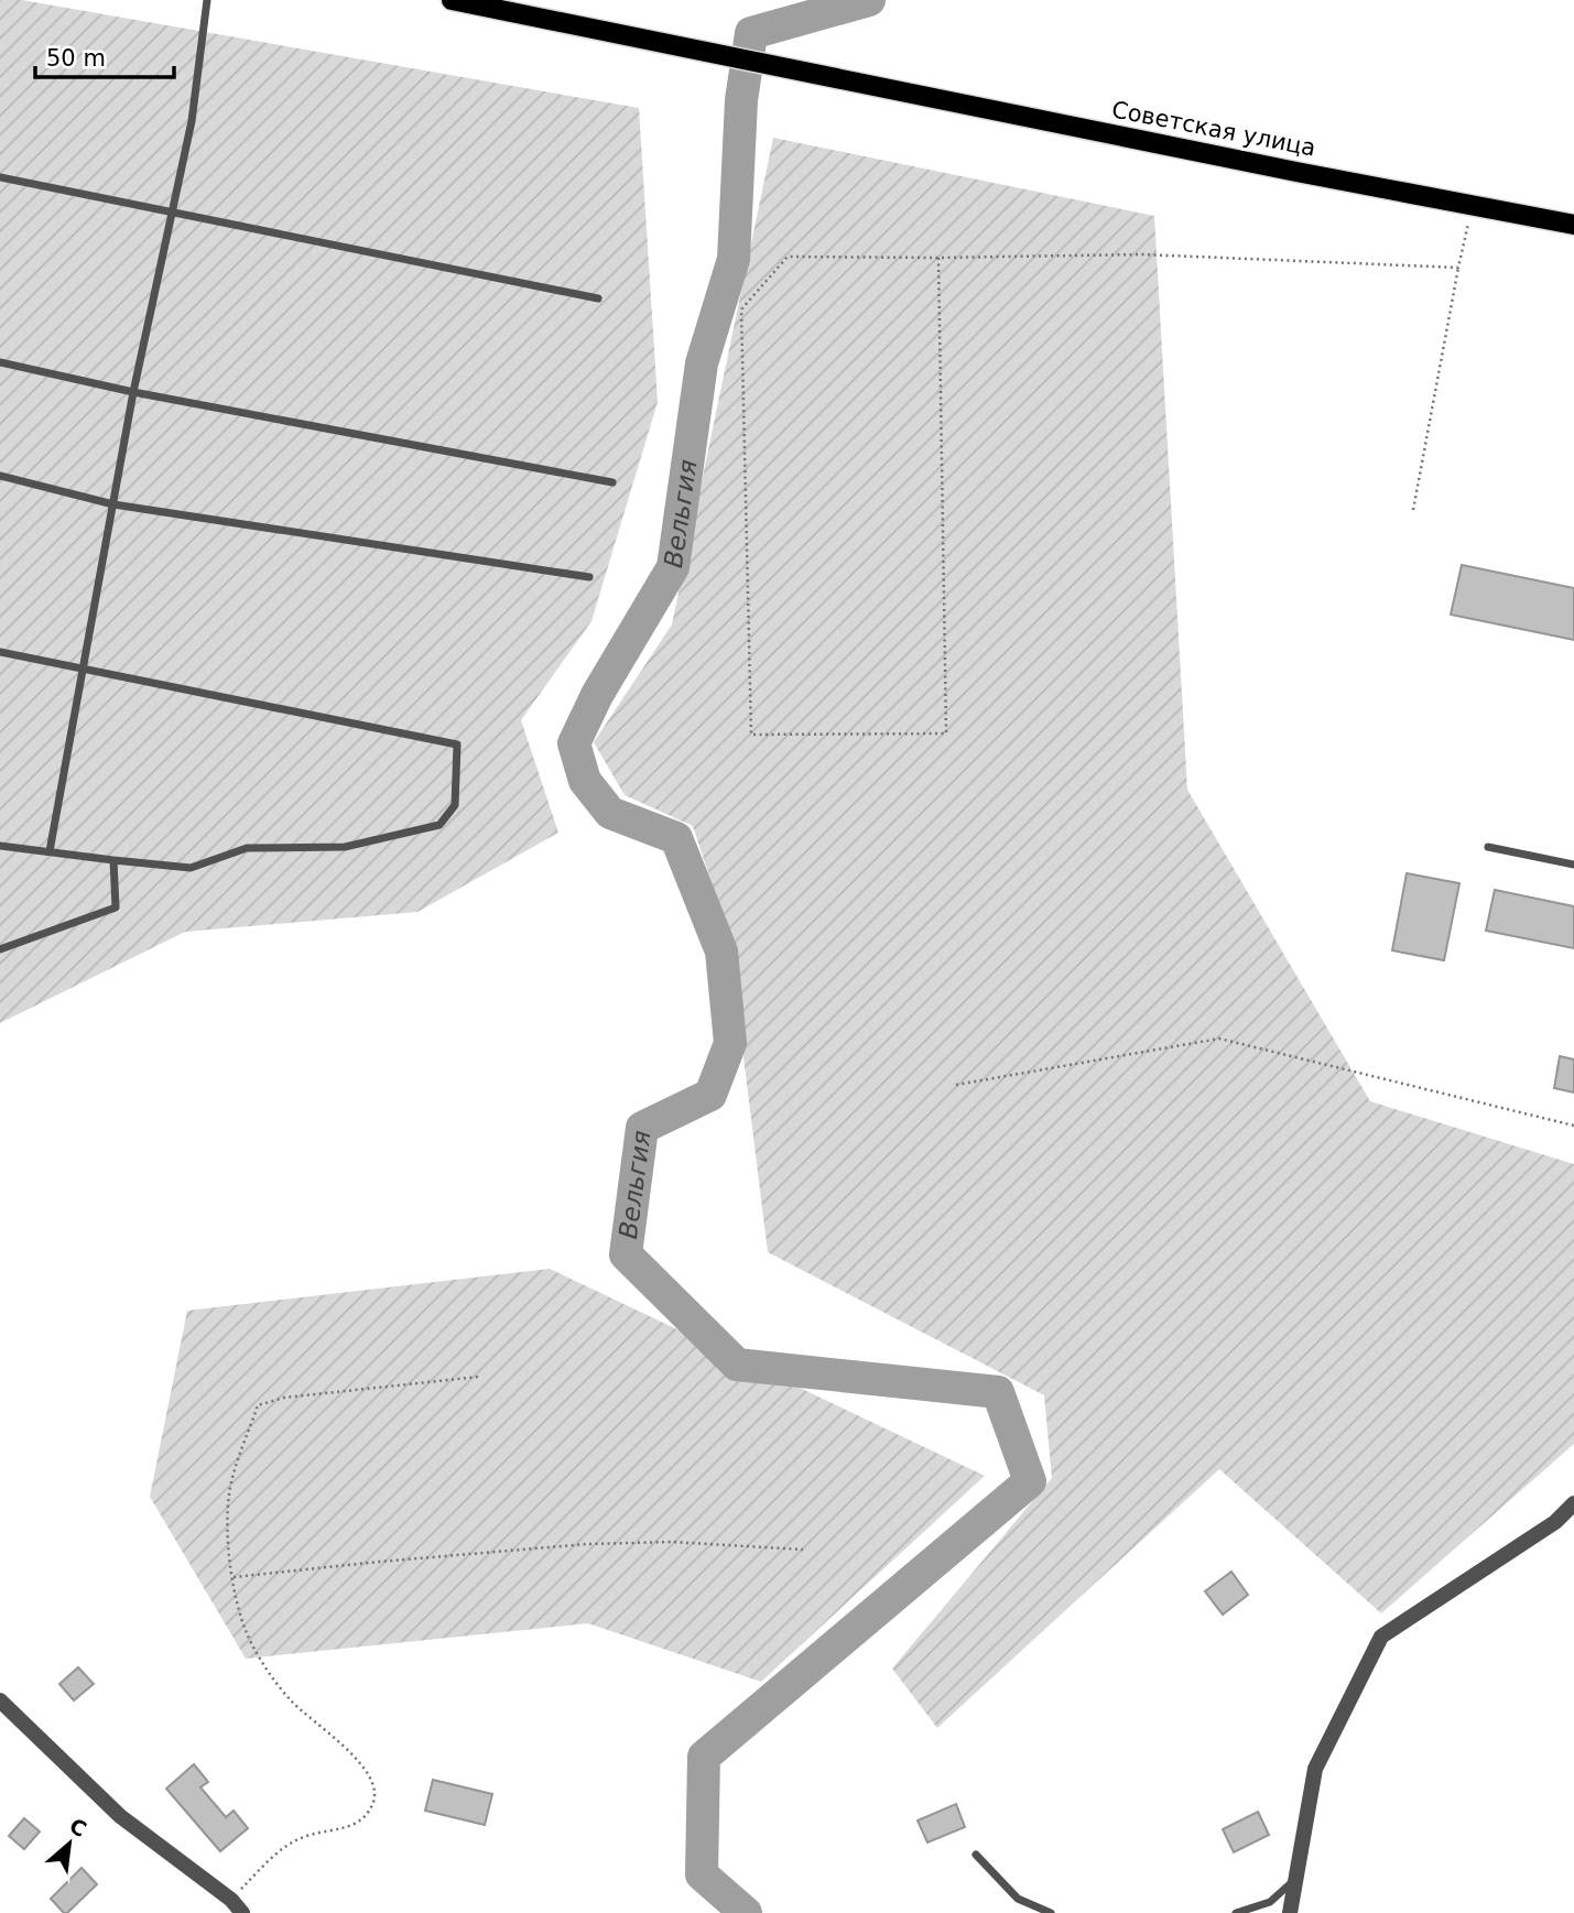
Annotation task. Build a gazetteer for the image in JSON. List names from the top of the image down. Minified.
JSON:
{"streets":{"main road":["Советская улица"]},"water":["Вельгия"],"scale_bar":"50 m","north":"top right"}
